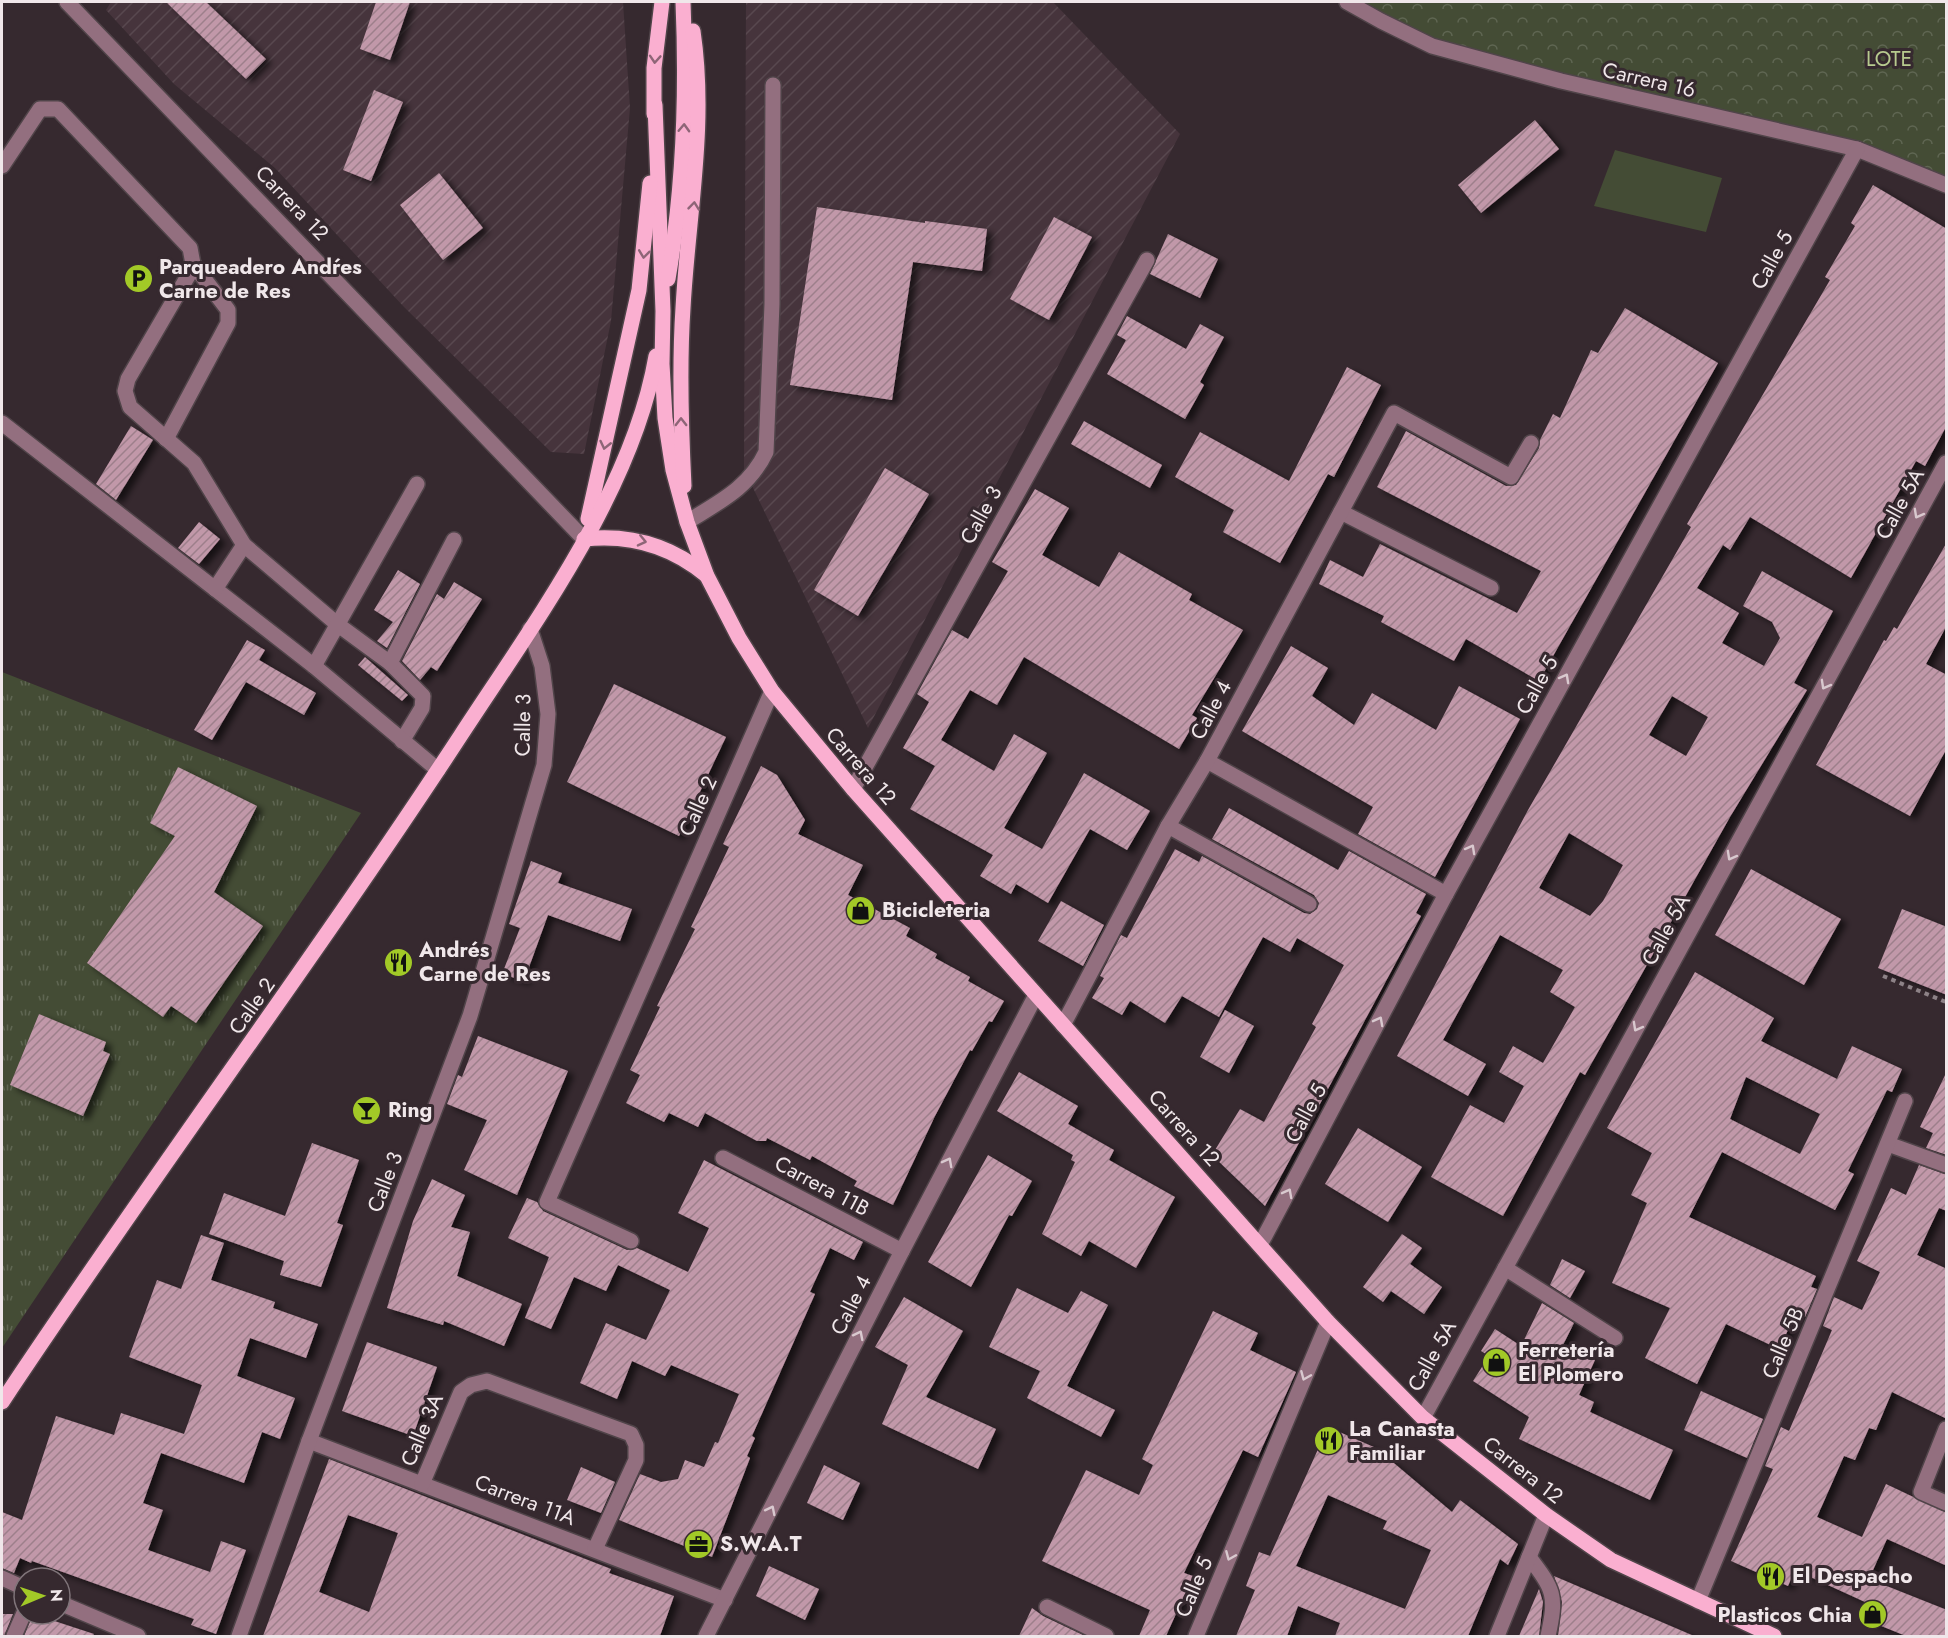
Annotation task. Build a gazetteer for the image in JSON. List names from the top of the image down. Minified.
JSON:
{"streets":{"main road":["Carrera 12","Calle 2"],"street":["Carrera 16","Calle 5","Calle 5A","Calle 3","Calle 4","Carrera 11B","Calle 5B","Calle 3A","Carrera 11A"]},"crossings":[["Carrera 16","Calle 5"],["Carrera 12","Calle 5"],["Carrera 12","Calle 5A"],["Carrera 12","Calle 3"],["Carrera 12","Calle 4"],["Carrera 12","Calle 2"],["Carrera 12","Calle 5B"],["Calle 3","Calle 2"],["Calle 3","Carrera 11A"],["Calle 4","Carrera 11B"],["Calle 4","Carrera 11A"],["Calle 3A","Carrera 11A"]],"one_way":["Calle 5A","Calle 4"],"parks":["LOTE"],"places":{"parking":["Parqueadero Andŕes Carne de Res"],"shop":["Bicicleteria","Ferretería El Plomero","Plasticos Chia"],"restaurant":["Andrés Carne de Res","La Canasta Familiar","El Despacho"],"bar":["Ring"],"office":["S.W.A.T"]},"north":"right"}
